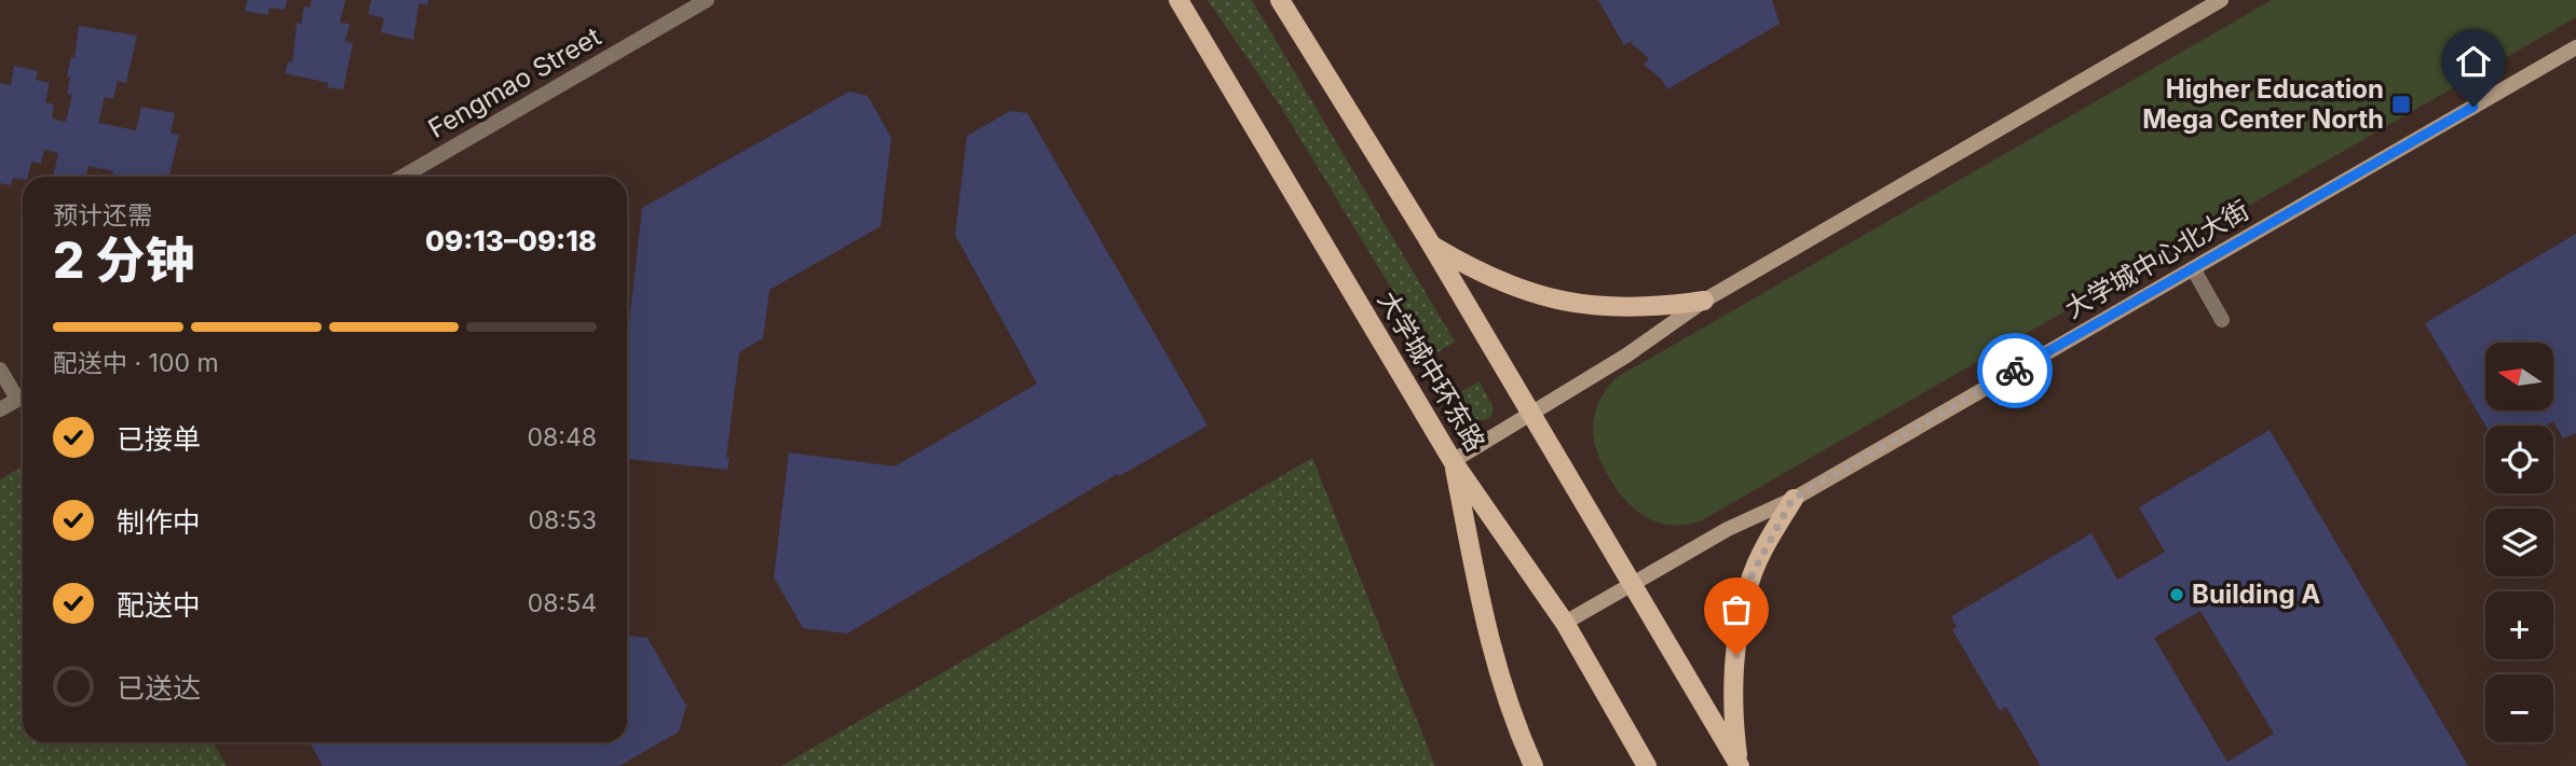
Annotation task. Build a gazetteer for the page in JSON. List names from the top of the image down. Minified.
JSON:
{"streets":{"main road":["大学城中心北大街","大学城中环东路"],"street":["Fengmao Street"]},"crossings":[["大学城中心北大街","大学城中环东路"]],"places":{"transit":["Higher Education Mega Center North"],"other":["Building A"]},"north":"left","page":{"heading":["2 分钟","预计还需","09:13–09:18"],"bar":"配送中 · 100 m","map_buttons":["+","−"],"list":[["已接单","08:48"],["制作中","08:53"],["配送中","08:54"],"已送达"]}}
